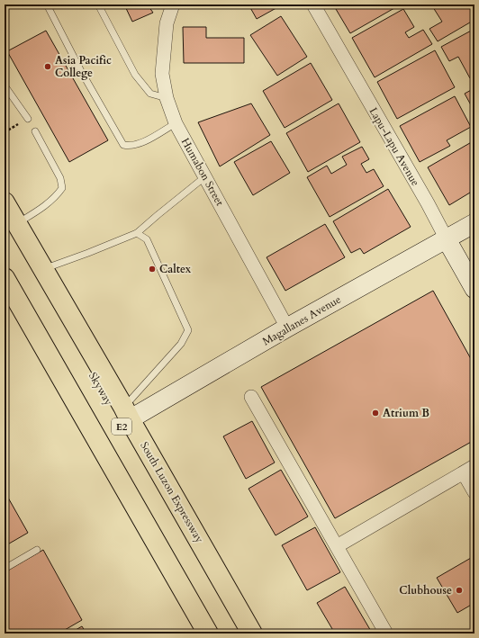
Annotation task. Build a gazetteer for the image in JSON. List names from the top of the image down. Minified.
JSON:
{"streets":{"highway":["Skyway","E2","South Luzon Expressway"],"street":["Lapu-Lapu Avenue","Humabon Street","Magallanes Avenue"]},"crossings":[["Lapu-Lapu Avenue","Magallanes Avenue"],["Humabon Street","Magallanes Avenue"],["Magallanes Avenue","South Luzon Expressway"],["Skyway","South Luzon Expressway"]],"places":["Asia Pacific College","Caltex","Atrium B","Clubhouse"]}
